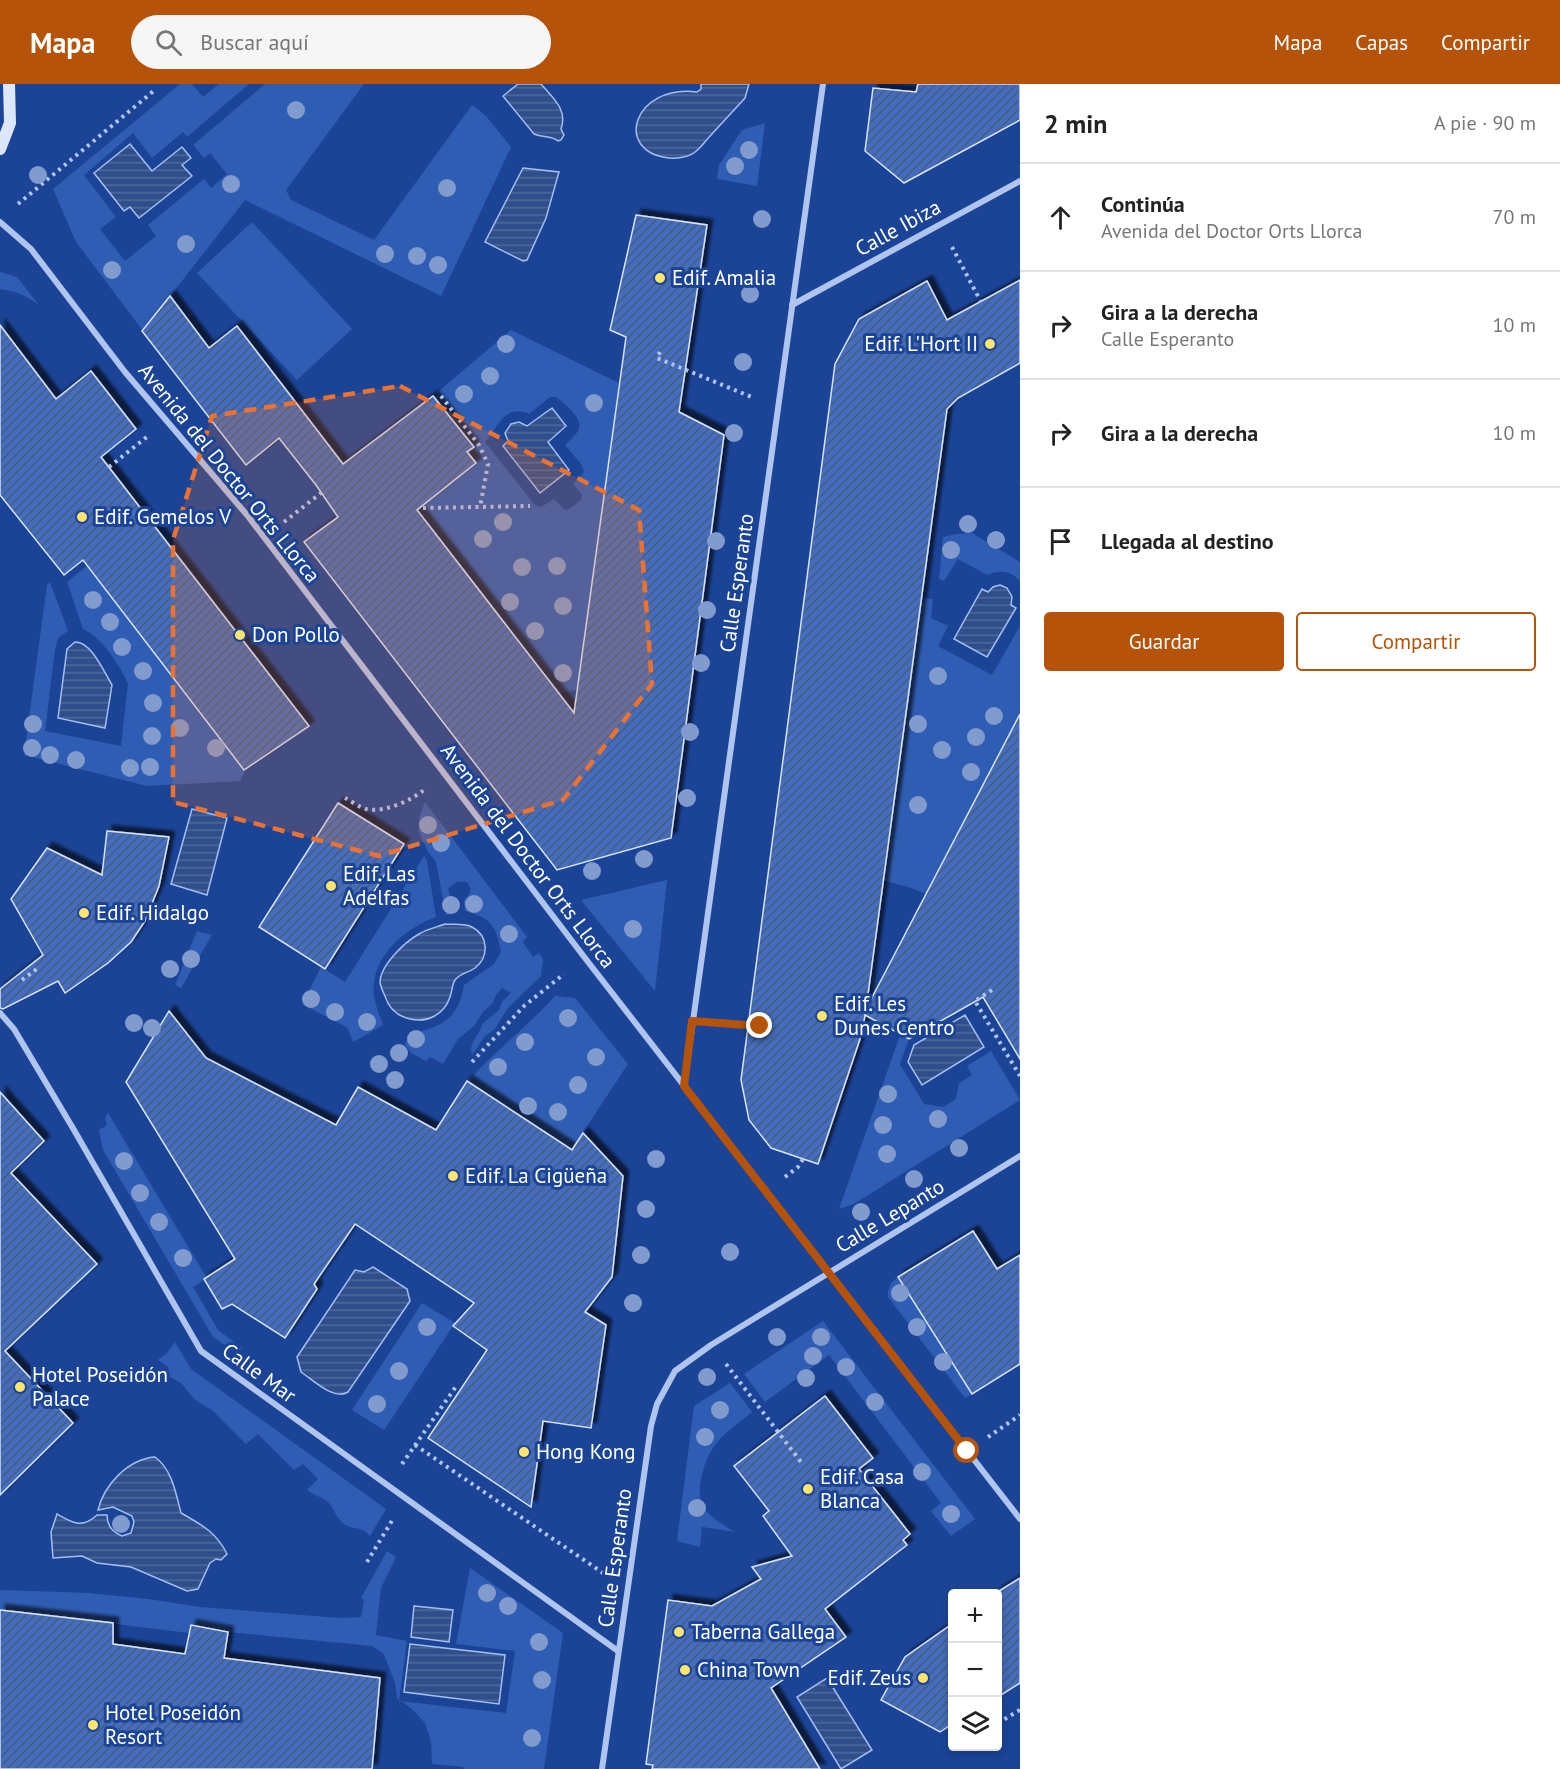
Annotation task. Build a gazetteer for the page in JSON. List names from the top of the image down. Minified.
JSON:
{"streets":{"street":["Calle Ibiza","Avenida del Doctor Orts Llorca","Calle Esperanto","Calle Lepanto","Calle Mar"]},"crossings":[["Calle Ibiza","Calle Esperanto"],["Avenida del Doctor Orts Llorca","Calle Esperanto"],["Avenida del Doctor Orts Llorca","Calle Lepanto"],["Calle Esperanto","Calle Lepanto"],["Calle Esperanto","Calle Mar"]],"places":["Edif. Amalia","Edif. L'Hort II","Edif. Gemelos V","Don Pollo","Edif. Las Adelfas","Edif. Hidalgo","Edif. Les Dunes Centro","Edif. La Cigüeña","Hotel Poseidón Palace","Hong Kong","Edif. Casa Blanca","Taberna Gallega","China Town","Edif. Zeus","Hotel Poseidón Resort"],"page":{"header":"Mapa","search":"Buscar aquí","nav":["Mapa","Capas","Compartir"],"heading":["2 min","A pie · 90 m"],"list":[["Continúa","Avenida del Doctor Orts Llorca","70 m"],["Gira a la derecha","Calle Esperanto","10 m"],["Gira a la derecha","10 m"],"Llegada al destino"],"buttons":["Guardar","Compartir"],"map_buttons":["+","−"]}}
